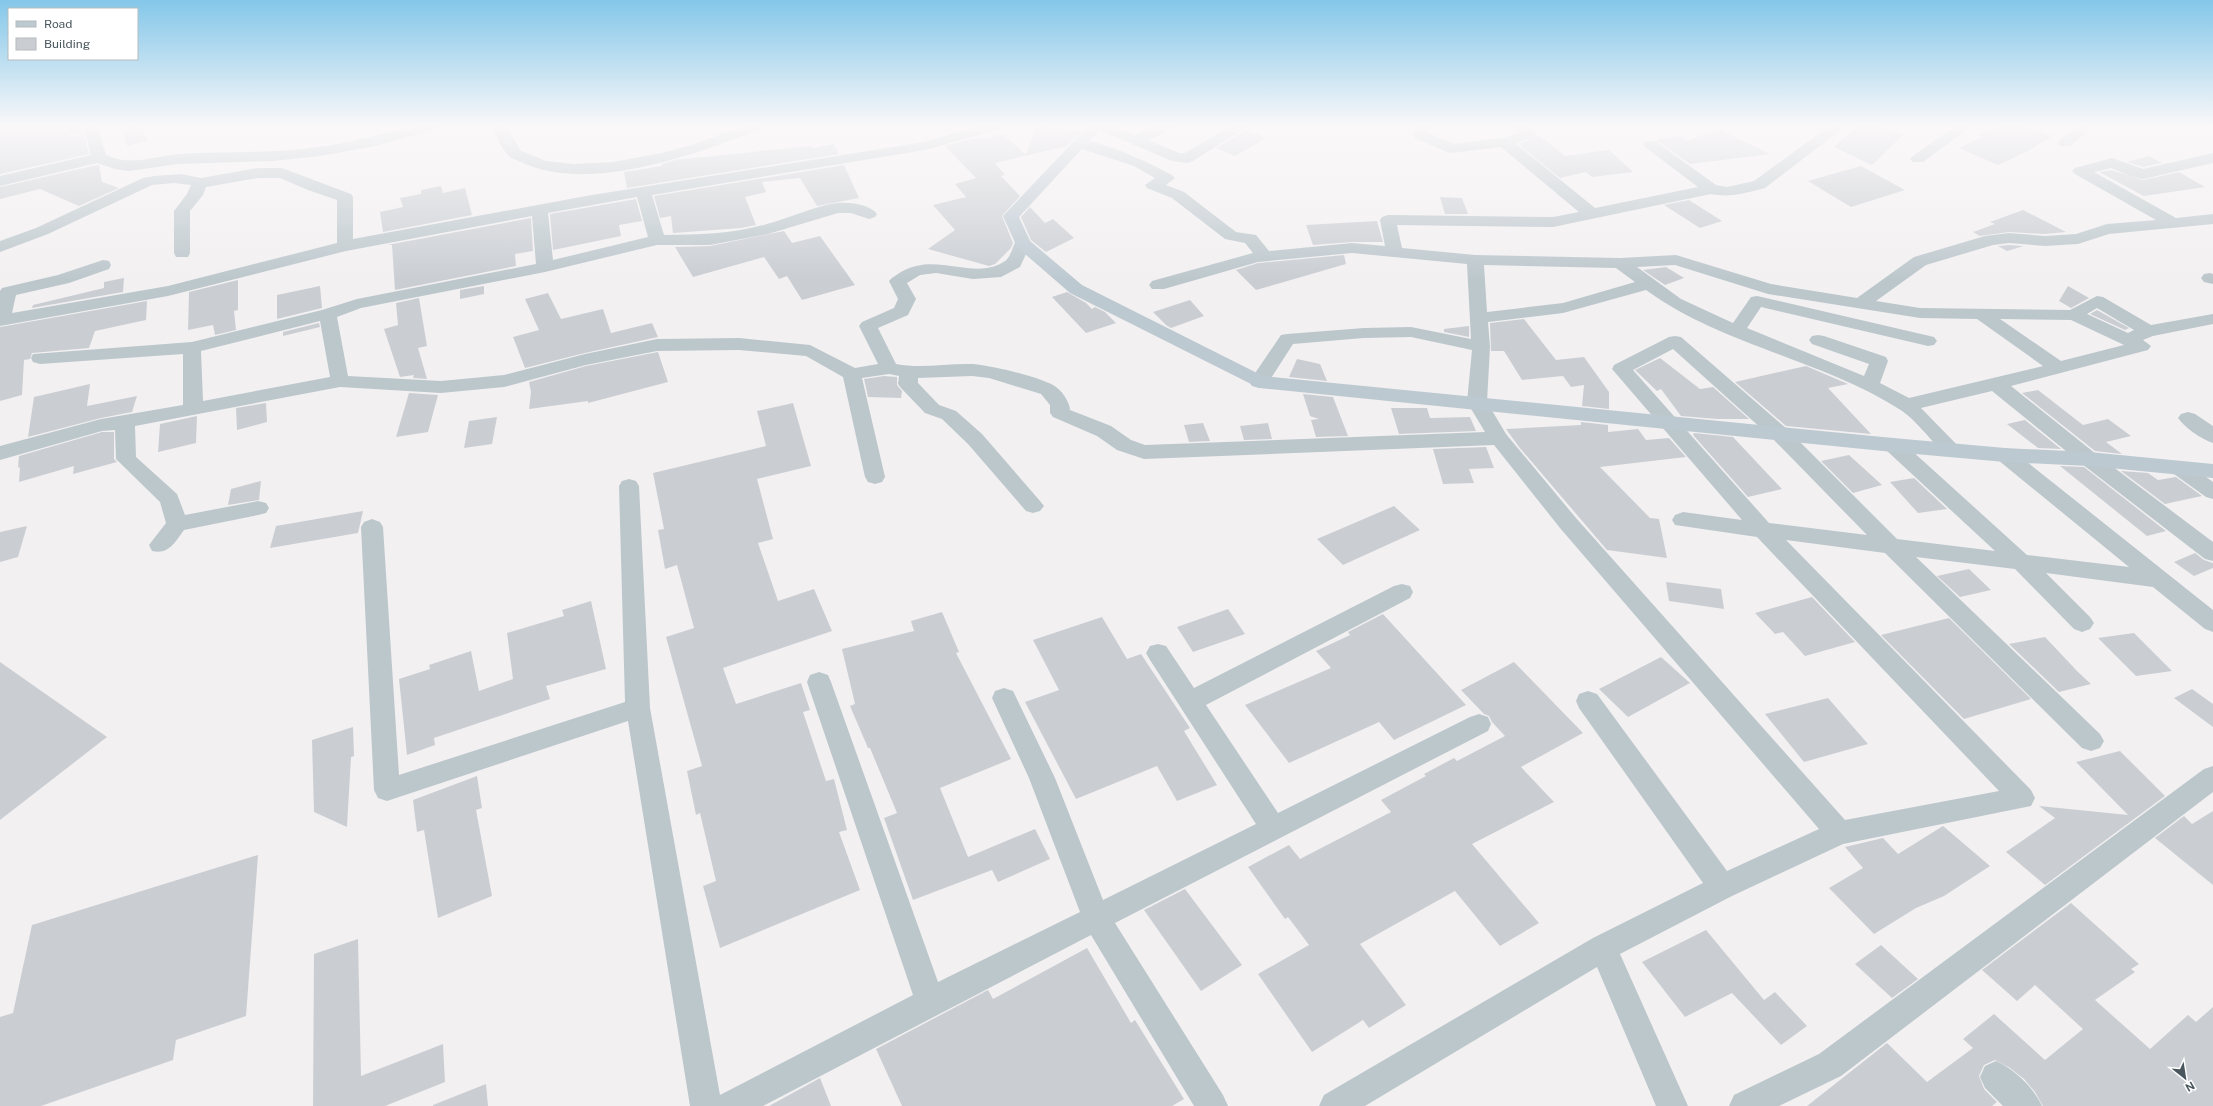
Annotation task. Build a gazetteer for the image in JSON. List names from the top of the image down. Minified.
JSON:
{"legend":["Road","Building"],"north":"bottom right"}
